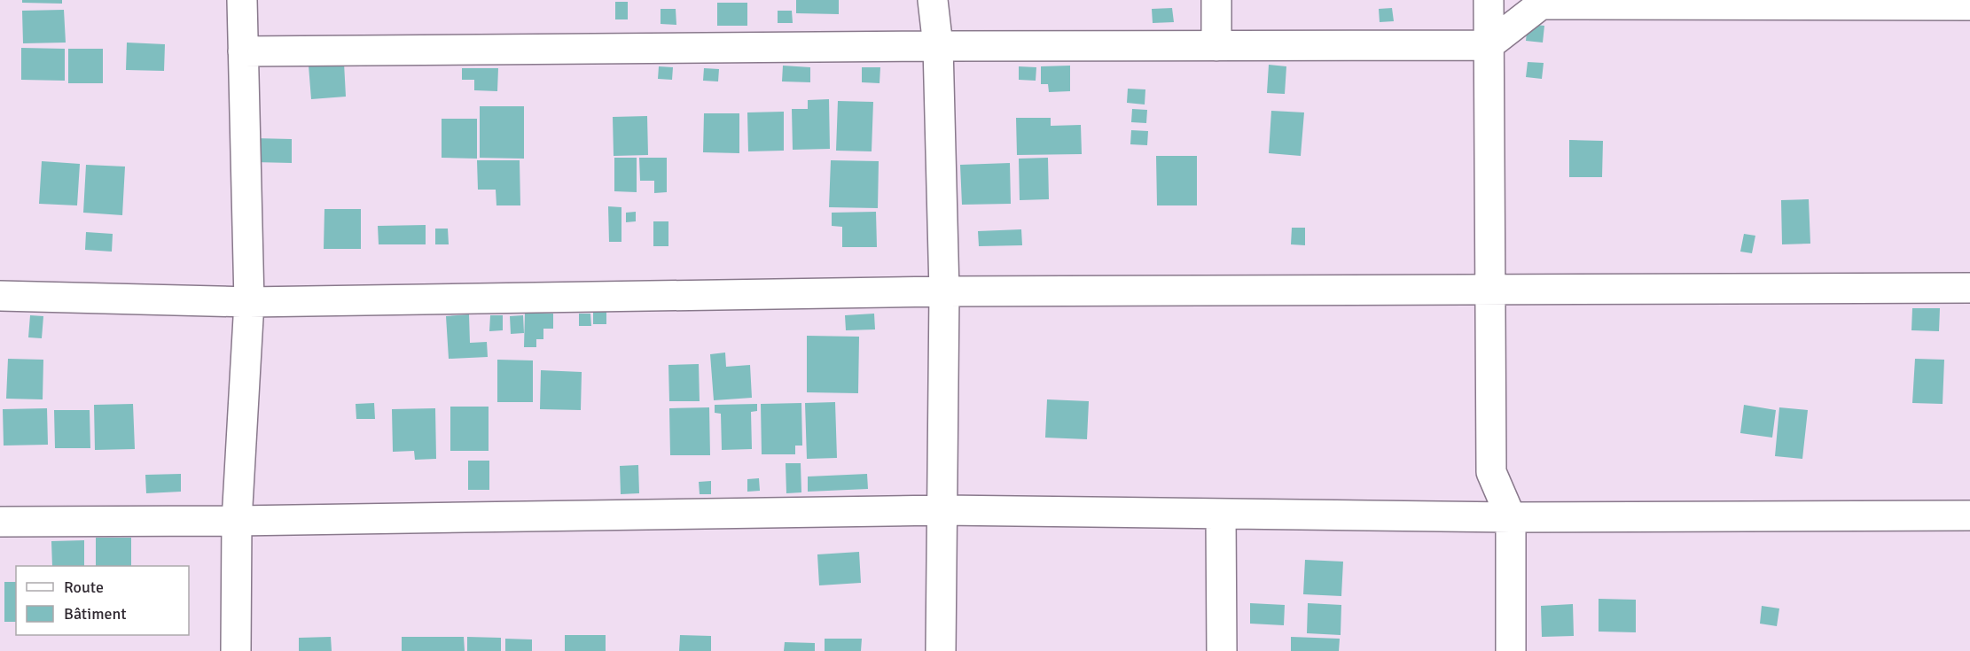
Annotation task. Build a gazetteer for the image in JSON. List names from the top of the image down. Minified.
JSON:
{"legend":["Route","Bâtiment"]}
